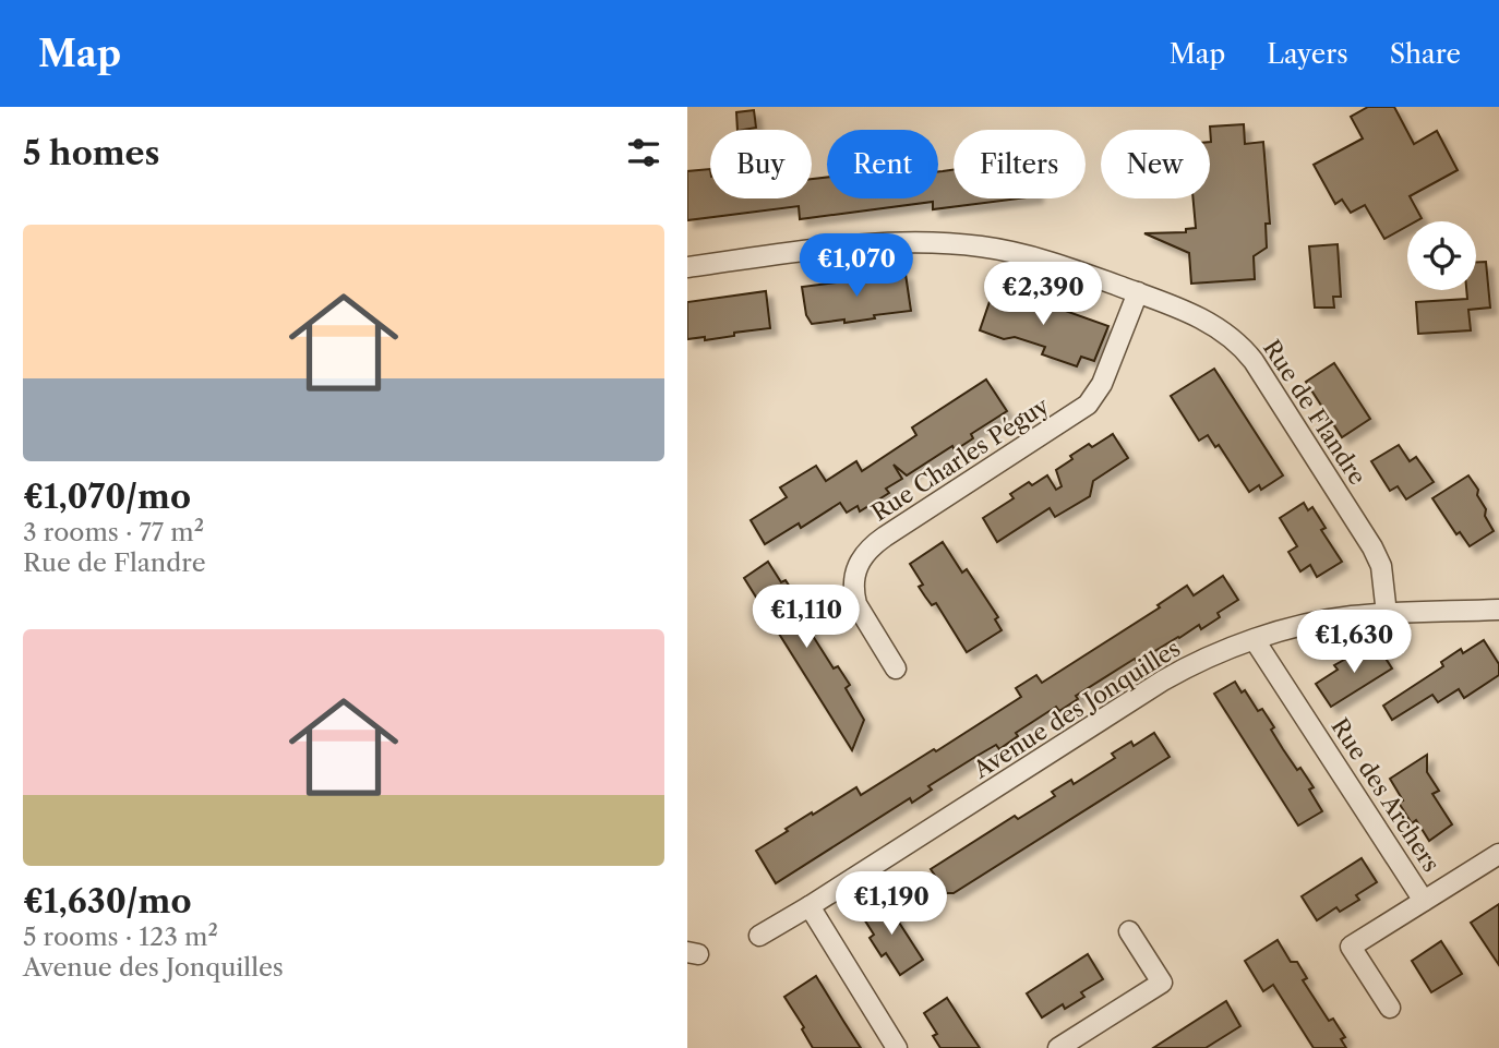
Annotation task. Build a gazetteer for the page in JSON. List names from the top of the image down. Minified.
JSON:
{"streets":{"street":["Rue de Flandre","Rue Charles Péguy","Avenue des Jonquilles","Rue des Archers"]},"crossings":[["Rue de Flandre","Rue Charles Péguy"],["Rue de Flandre","Avenue des Jonquilles"],["Avenue des Jonquilles","Rue des Archers"]],"page":{"header":"Map","nav":["Map","Layers","Share"],"heading":"5 homes","chip":["Buy","Rent","Filters","New"],"list":[{"name":"€1,070/mo","note":"3 rooms · 77 m² · Rue de Flandre"},{"name":"€1,630/mo","note":"5 rooms · 123 m² · Avenue des Jonquilles"}],"price":["€1,070","€2,390","€1,110","€1,630","€1,190"]}}
